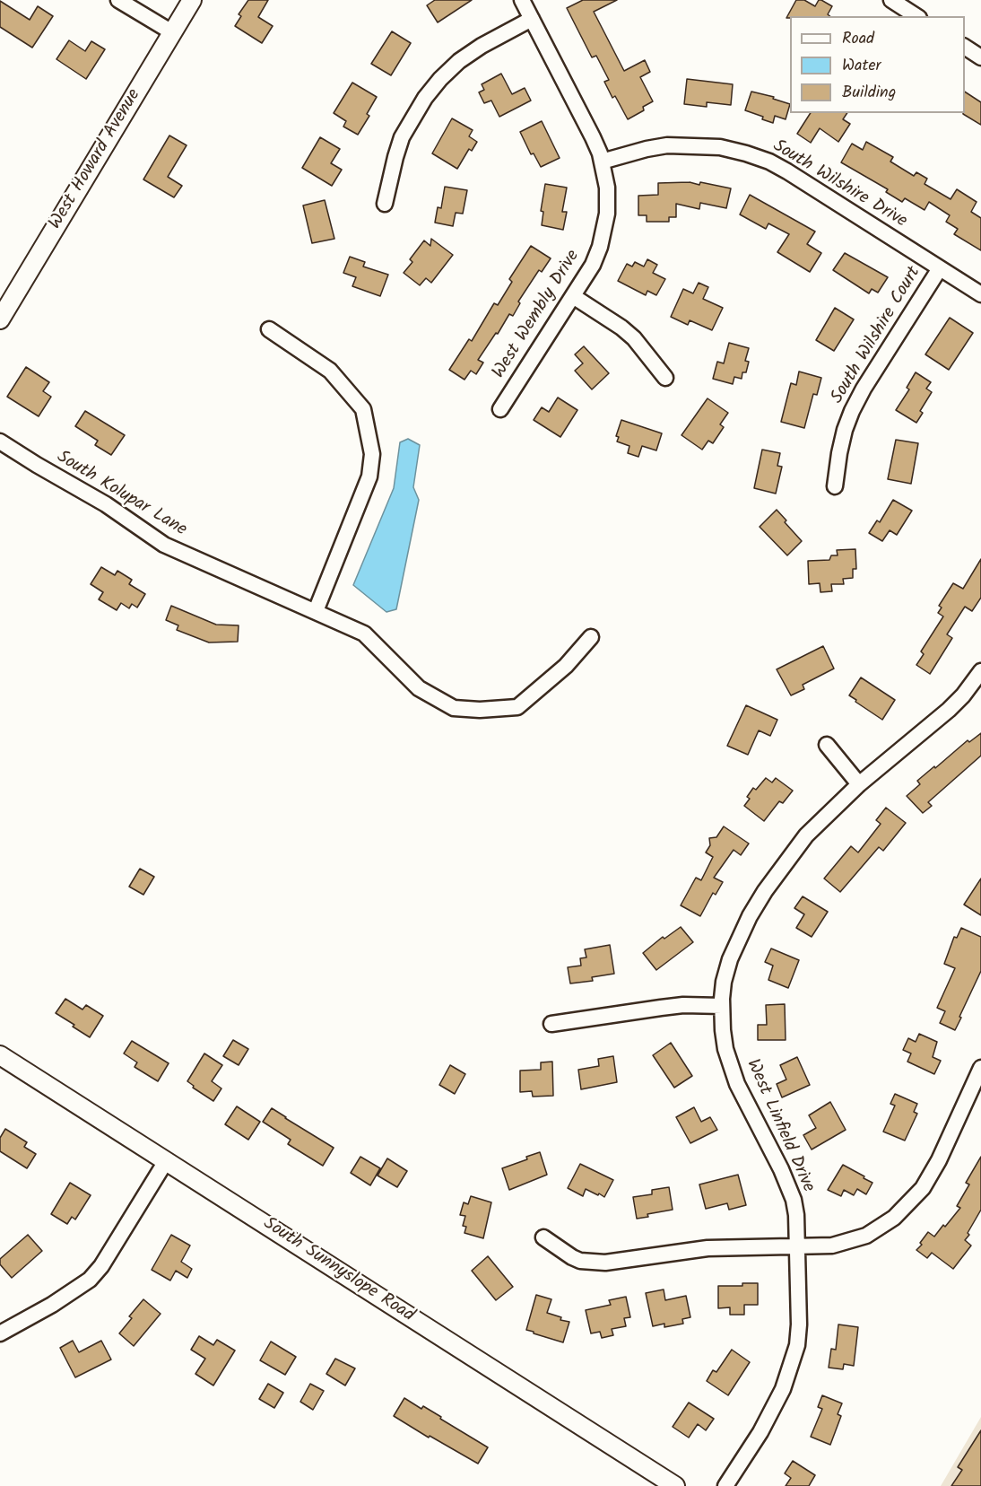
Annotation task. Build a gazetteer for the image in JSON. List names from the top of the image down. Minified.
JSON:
{"streets":{"street":["West Howard Avenue","South Wilshire Drive","West Wembly Drive","South Wilshire Court","South Kolupar Lane","West Linfield Drive","South Sunnyslope Road"]},"crossings":[["South Wilshire Drive","West Wembly Drive"],["South Wilshire Drive","South Wilshire Court"]],"legend":["Road","Water","Building"]}
